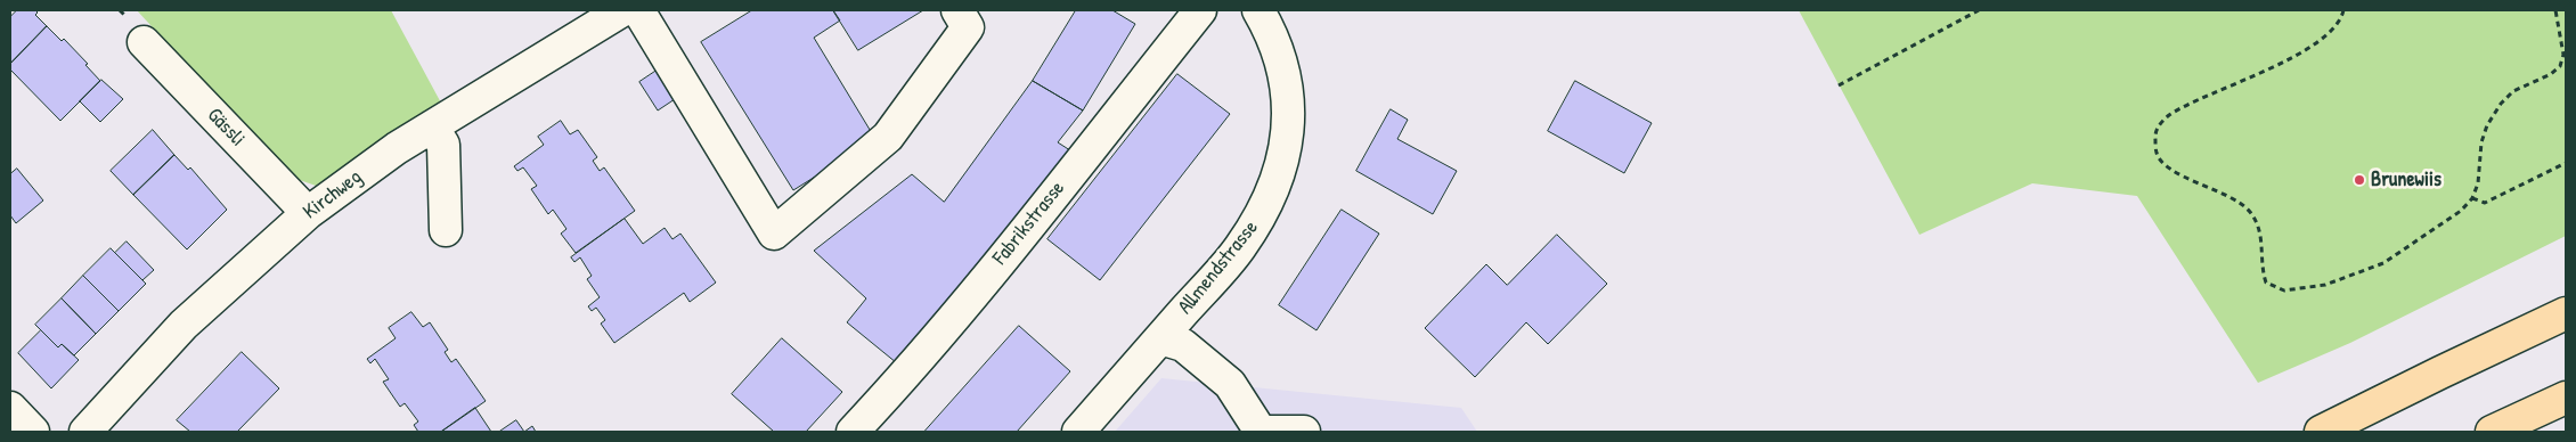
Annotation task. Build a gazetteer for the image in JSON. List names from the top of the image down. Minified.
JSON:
{"streets":{"street":["Gässli","Kirchweg","Fabrikstrasse","Allmendstrasse"]},"crossings":[["Gässli","Kirchweg"]],"places":["Brunewiis"]}
